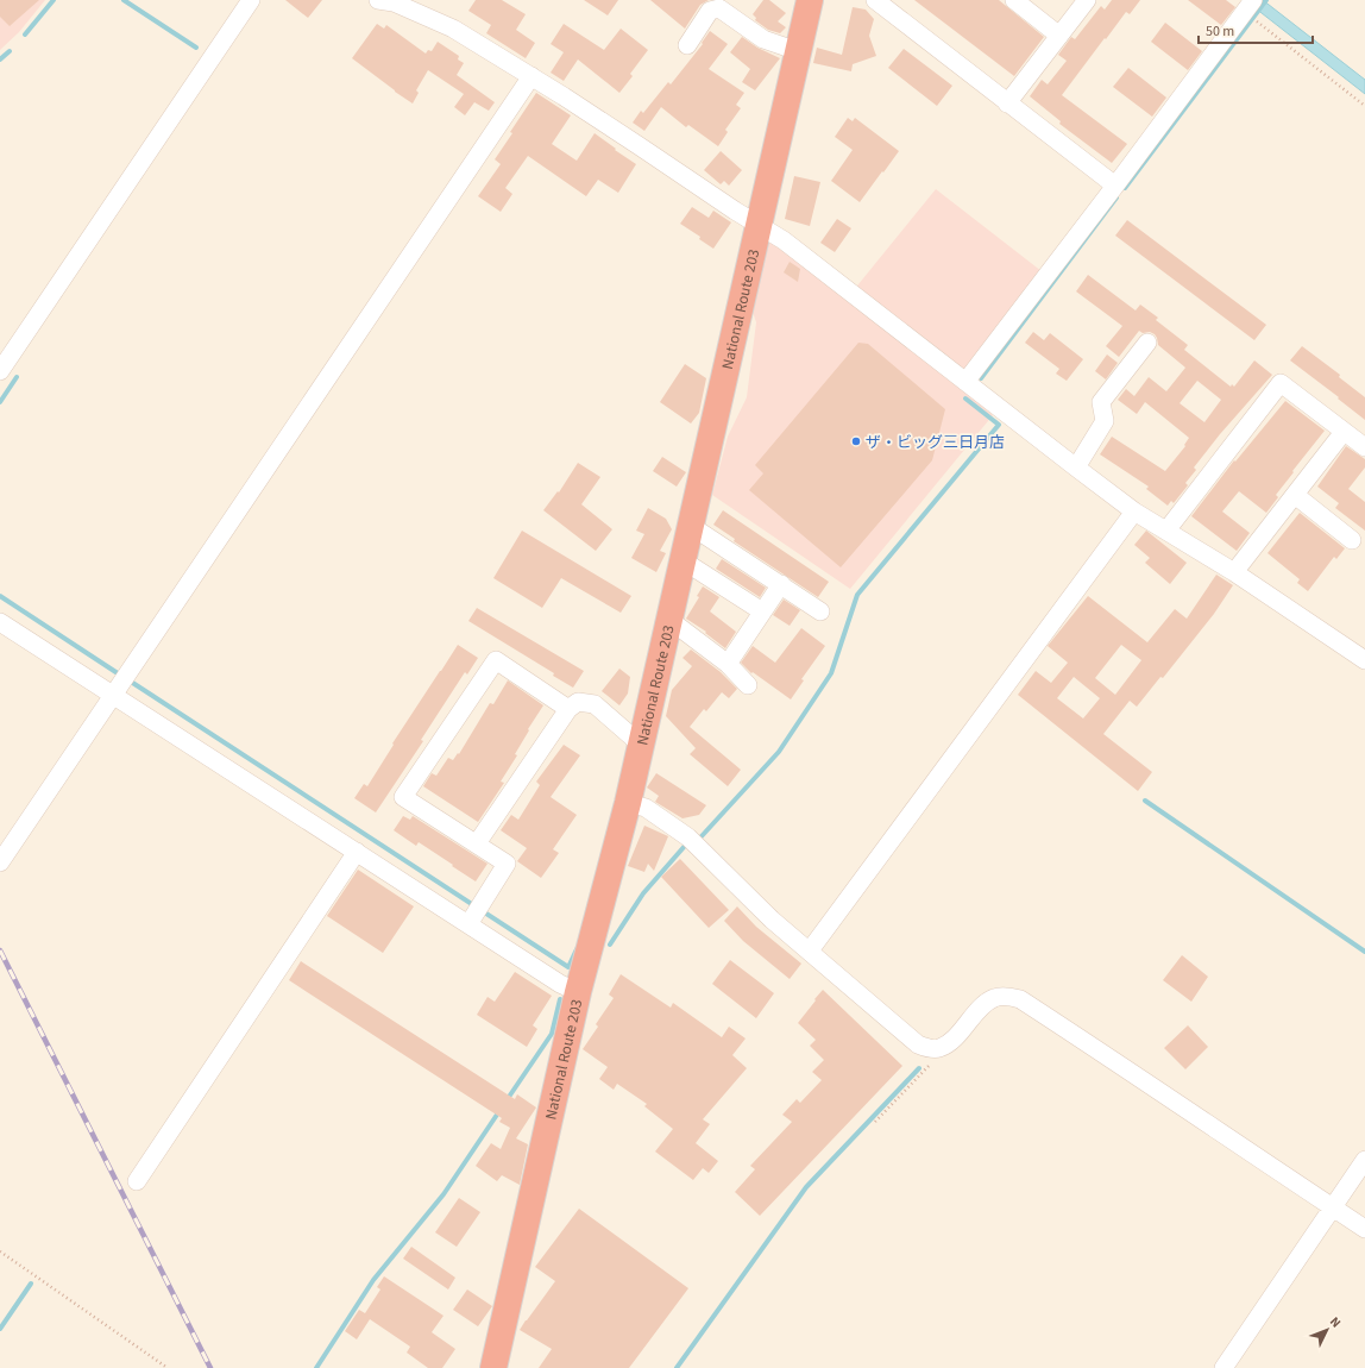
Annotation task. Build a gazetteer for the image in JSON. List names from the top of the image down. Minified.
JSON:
{"streets":{"highway":["National Route 203"]},"places":["ザ・ビッグ三日月店"],"scale_bar":"50 m","north":"top right"}
